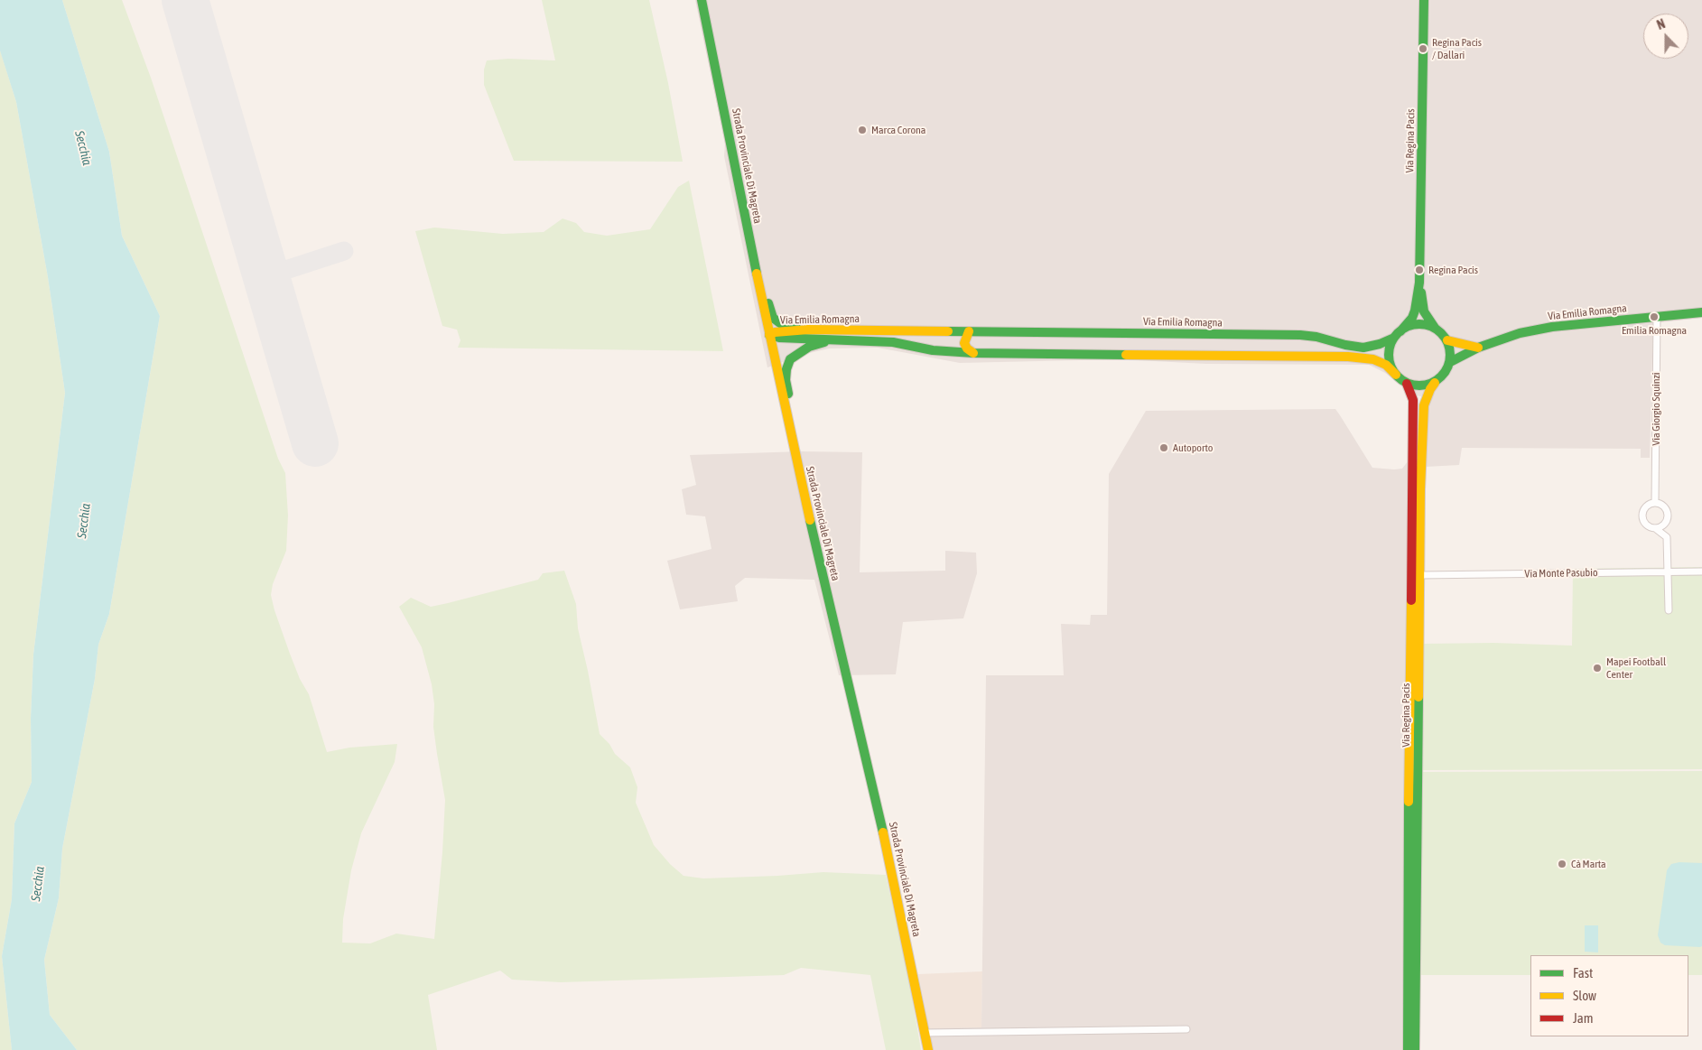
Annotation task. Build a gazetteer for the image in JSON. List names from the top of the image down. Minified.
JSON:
{"streets":{"street":["Via Regina Pacis","Strada Provinciale Di Magreta","Via Emilia Romagna","Via Giorgio Squinzi","Via Monte Pasubio"]},"crossings":[["Via Regina Pacis","Via Emilia Romagna"],["Via Regina Pacis","Via Monte Pasubio"],["Strada Provinciale Di Magreta","Via Emilia Romagna"],["Via Emilia Romagna","Via Giorgio Squinzi"]],"water":["Secchia"],"places":["Regina Pacis / Dallari","Marca Corona","Regina Pacis","Emilia Romagna","Autoporto","Mapei Football Center","Cà Marta"],"legend":["Fast","Slow","Jam"],"north":"top"}
